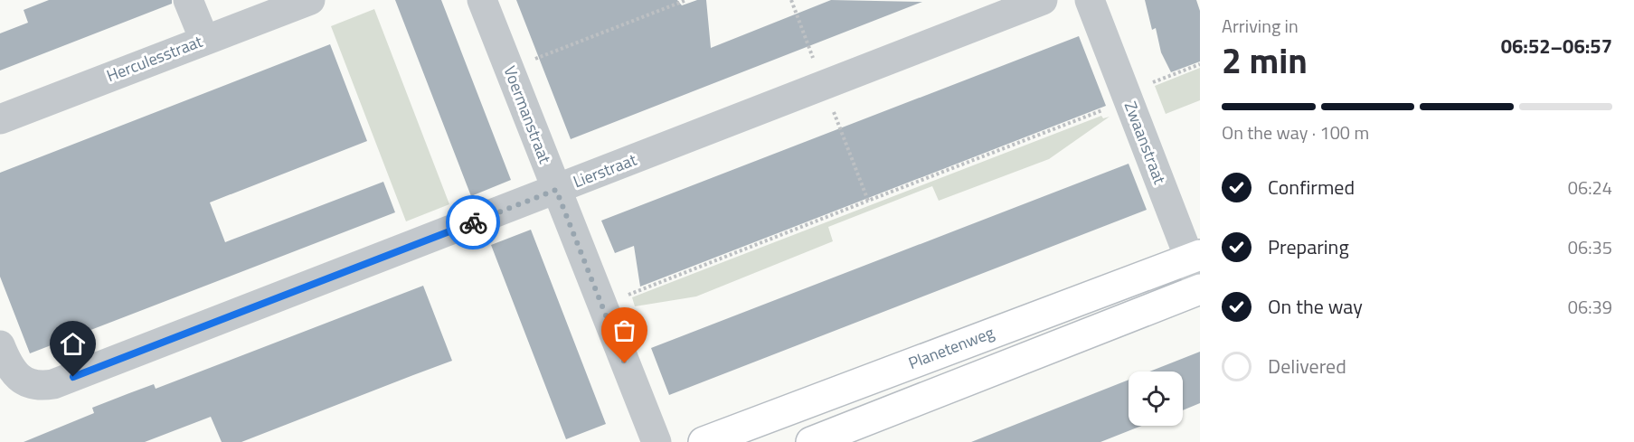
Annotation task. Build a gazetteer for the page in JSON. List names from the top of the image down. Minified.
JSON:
{"streets":{"main road":["Planetenweg"],"street":["Herculesstraat","Voermanstraat","Zwaanstraat","Lierstraat"]},"crossings":[["Voermanstraat","Lierstraat"],["Zwaanstraat","Planetenweg"]],"page":{"heading":["2 min","Arriving in","06:52–06:57"],"bar":"On the way · 100 m","list":[["Confirmed","06:24"],["Preparing","06:35"],["On the way","06:39"],"Delivered"]}}
